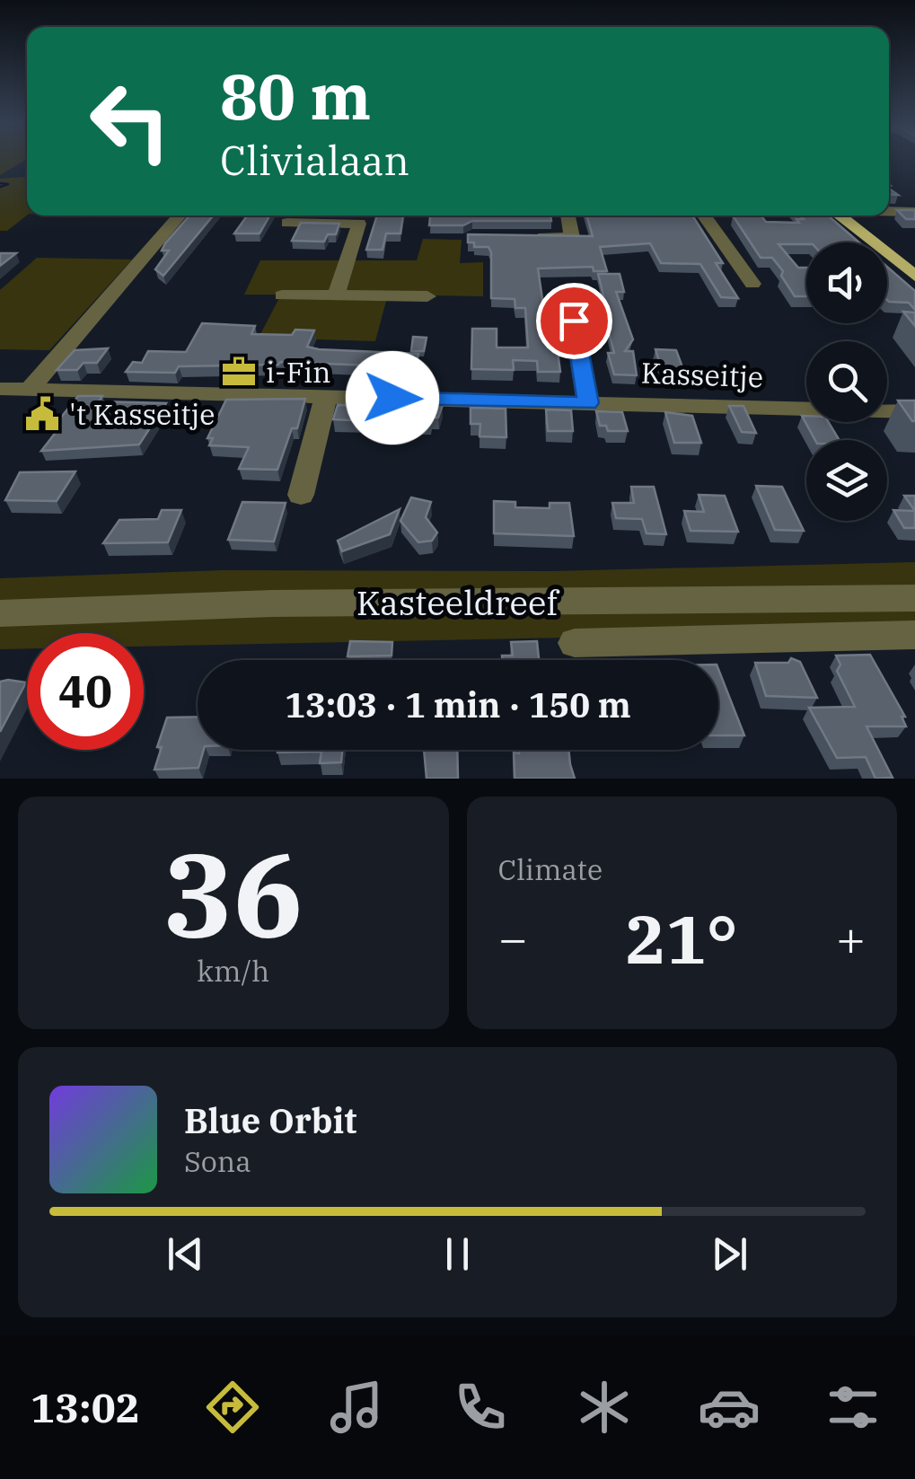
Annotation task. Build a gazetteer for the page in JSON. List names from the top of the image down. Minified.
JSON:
{"streets":{"street":["Kasseitje","Kasteeldreef"]},"places":{"office":["i-Fin"],"public building":["'t Kasseitje"]},"page":{"turn":["80 m","Clivialaan"],"limit":"40","trip":"13:03 · 1 min · 150 m","tile":[["36","km/h"],"Climate"],"heat":["−","21°","+"],"song":["Blue Orbit","Sona"],"tabs":"13:02"}}
